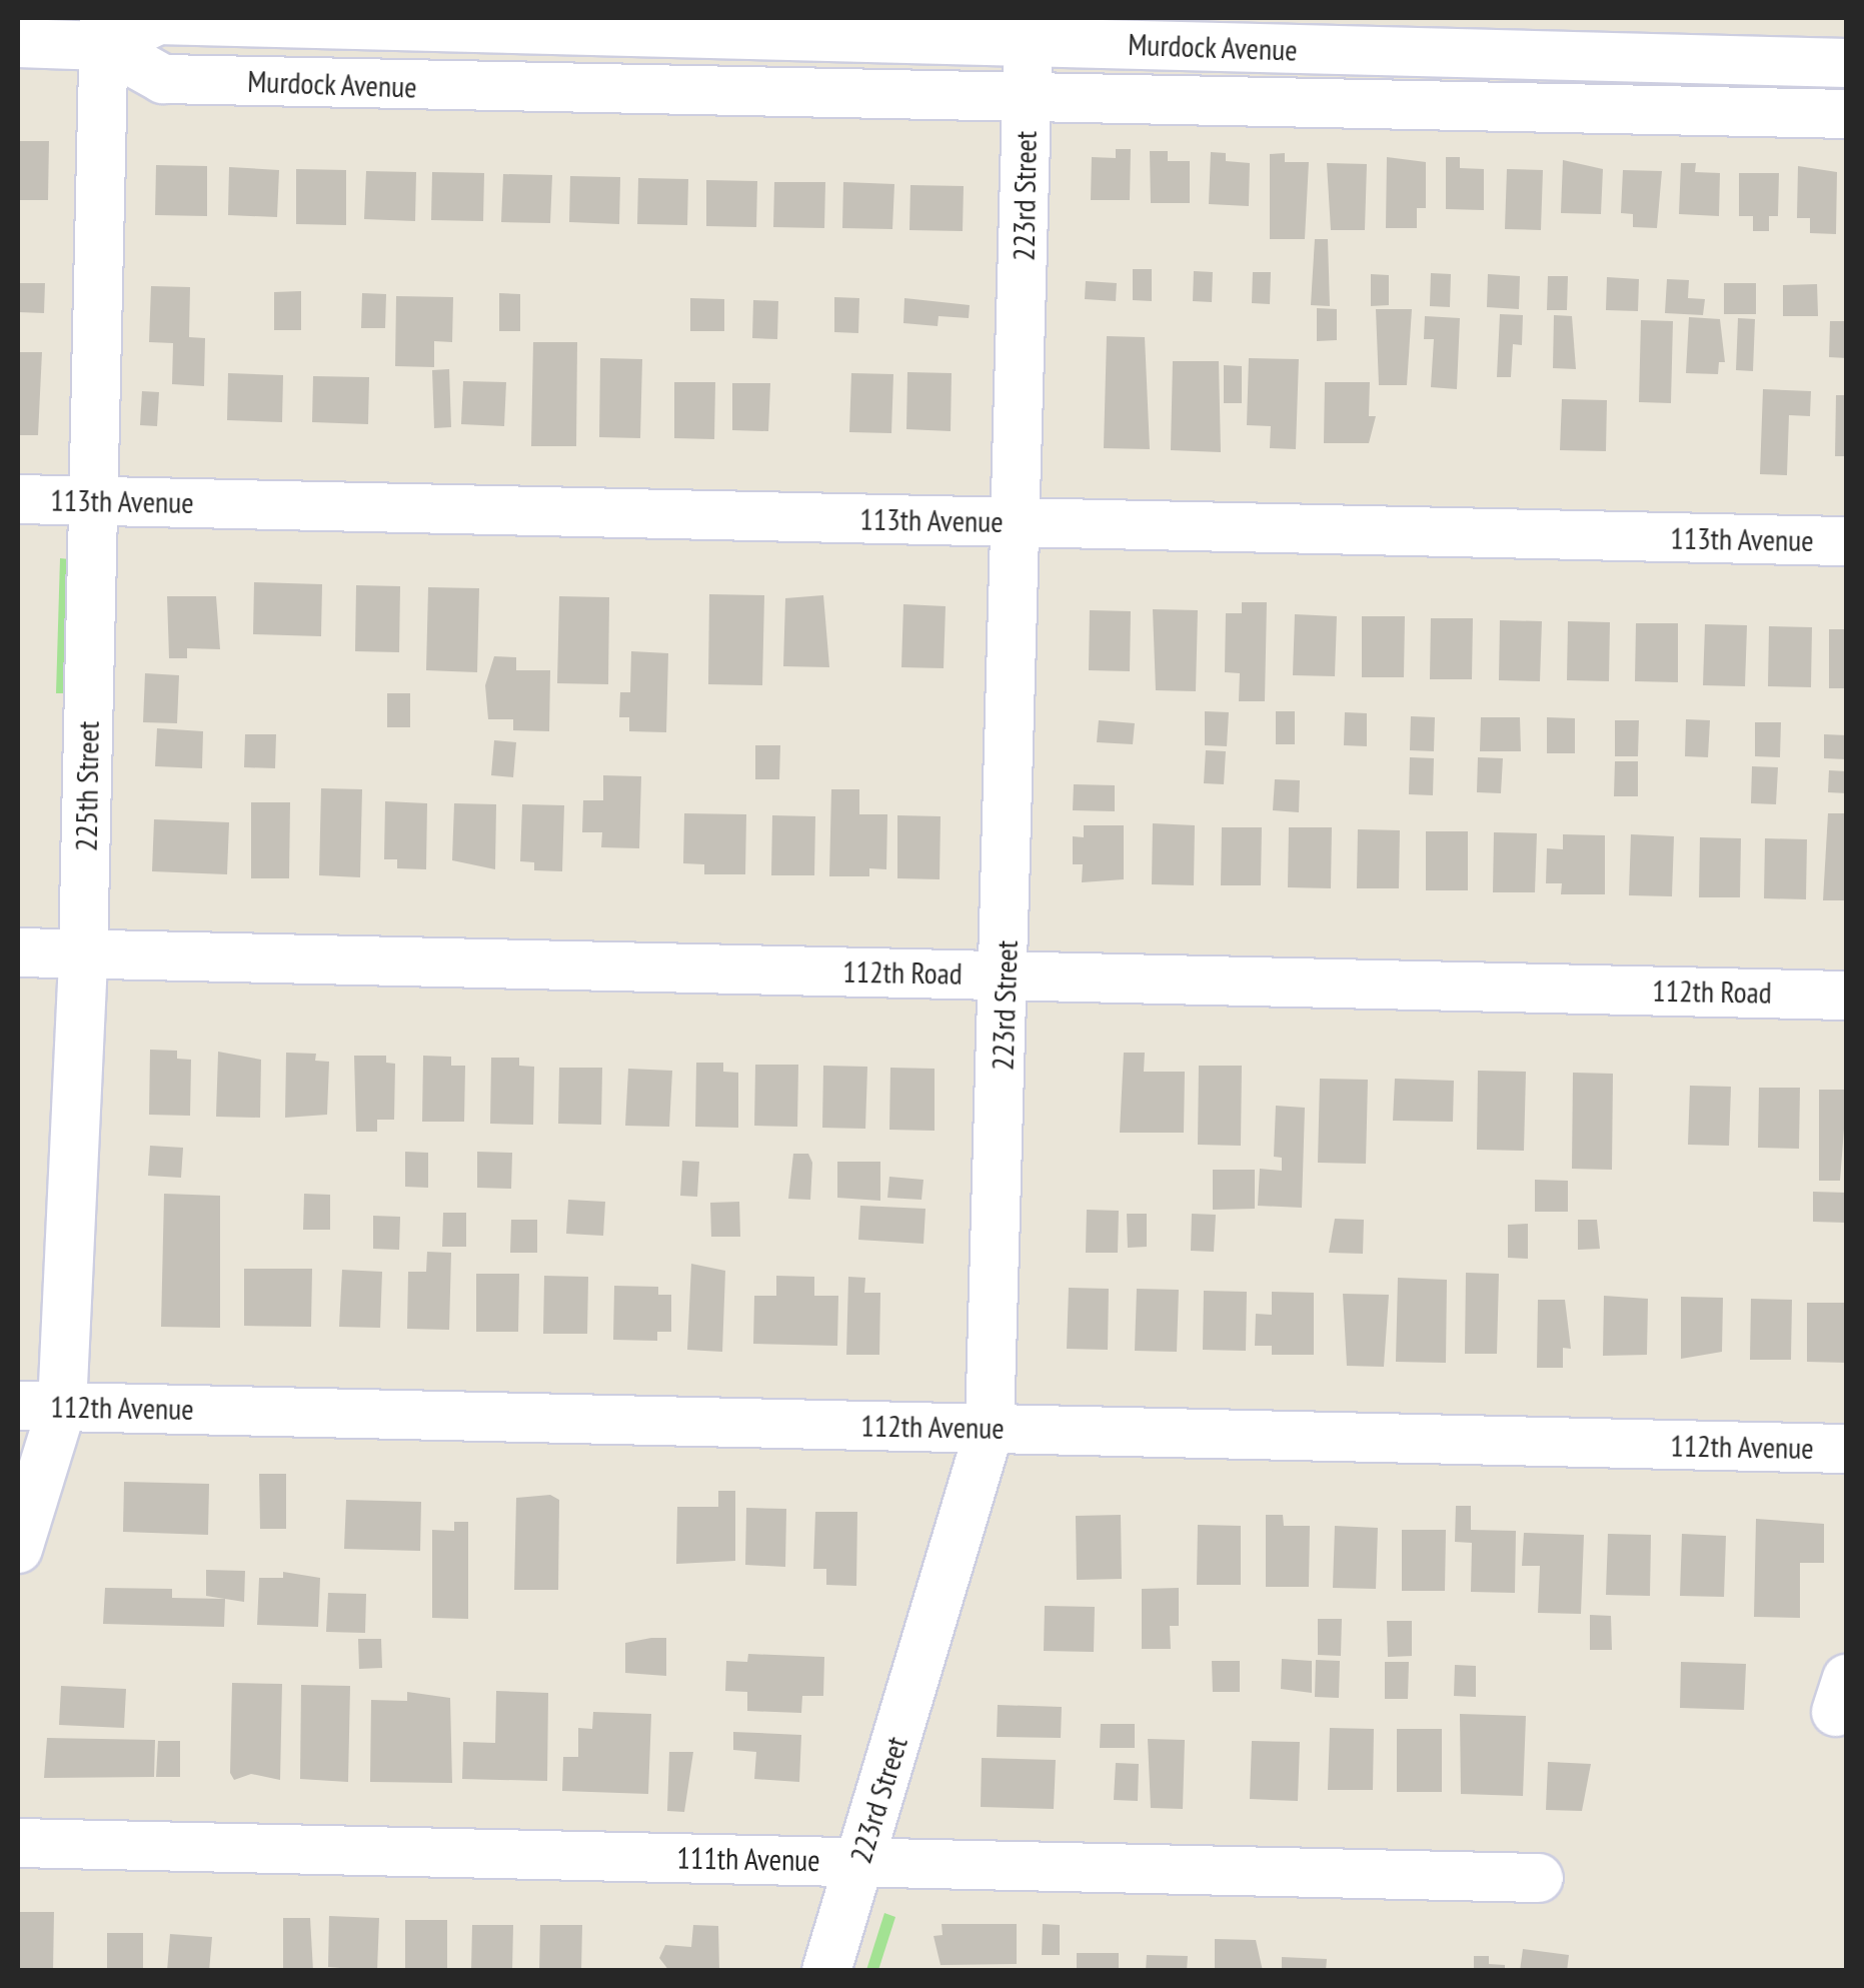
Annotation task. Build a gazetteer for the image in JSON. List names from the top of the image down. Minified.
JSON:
{"streets":{"street":["Murdock Avenue","223rd Street","113th Avenue","225th Street","112th Road","112th Avenue","111th Avenue"]},"crossings":[["Murdock Avenue","223rd Street"],["Murdock Avenue","225th Street"],["223rd Street","113th Avenue"],["223rd Street","112th Road"],["223rd Street","112th Avenue"],["223rd Street","111th Avenue"],["113th Avenue","225th Street"],["225th Street","112th Road"],["225th Street","112th Avenue"]]}
